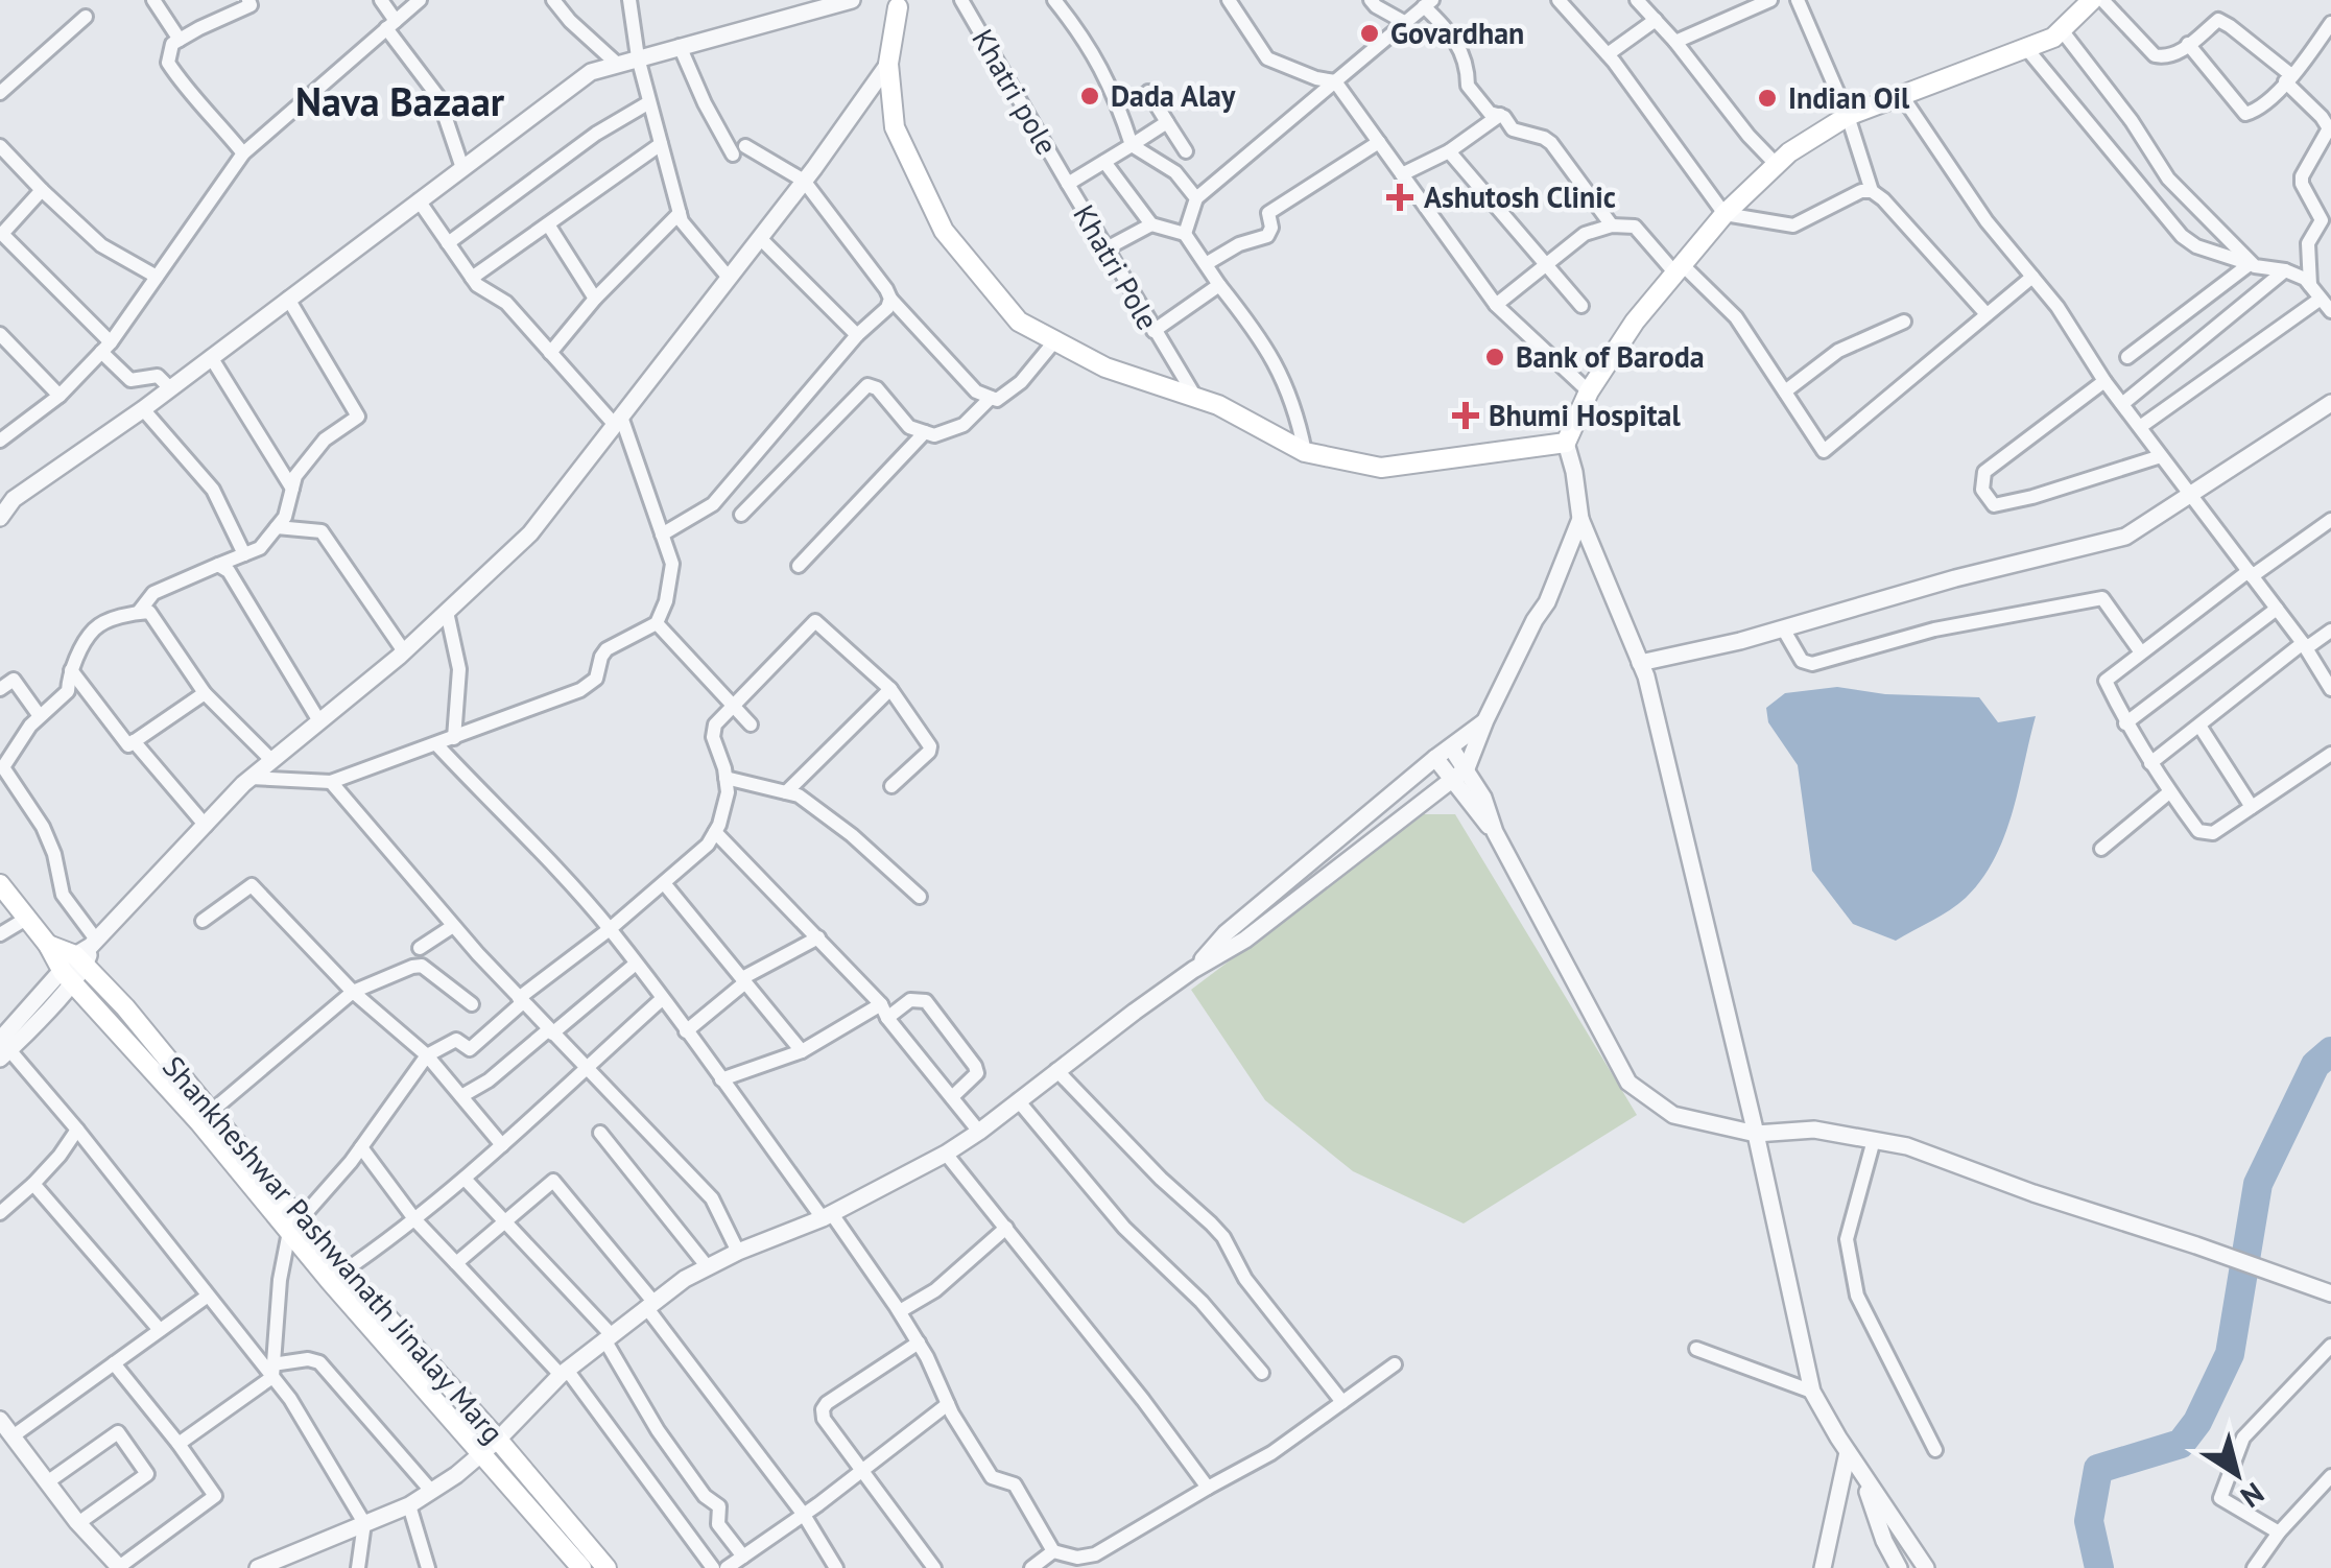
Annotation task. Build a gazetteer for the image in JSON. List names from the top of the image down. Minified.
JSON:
{"streets":{"main road":["Shankheshwar Pashwanath Jinalay Marg"],"street":["Khatri pole","Khatri Pole"]},"crossings":[["Khatri pole","Khatri Pole"]],"districts":["Nava Bazaar"],"places":{"other":["Govardhan","Dada Alay","Indian Oil","Bank of Baroda"],"health":["Ashutosh Clinic","Bhumi Hospital"]},"north":"bottom right"}
